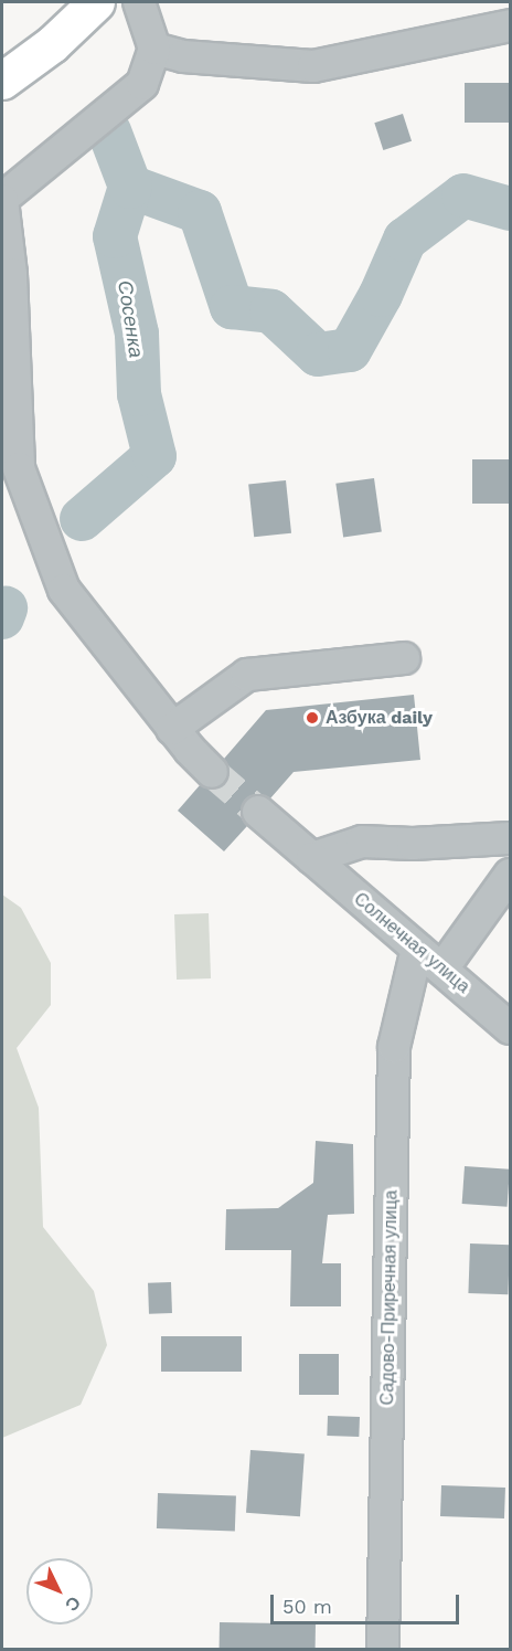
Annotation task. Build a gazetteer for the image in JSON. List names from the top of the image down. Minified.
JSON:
{"streets":{"street":["Солнечная улица","Садово-Приречная улица"]},"crossings":[["Солнечная улица","Садово-Приречная улица"]],"water":["Сосенка"],"places":["Азбука daily"],"scale_bar":"50 m","north":"bottom right"}
